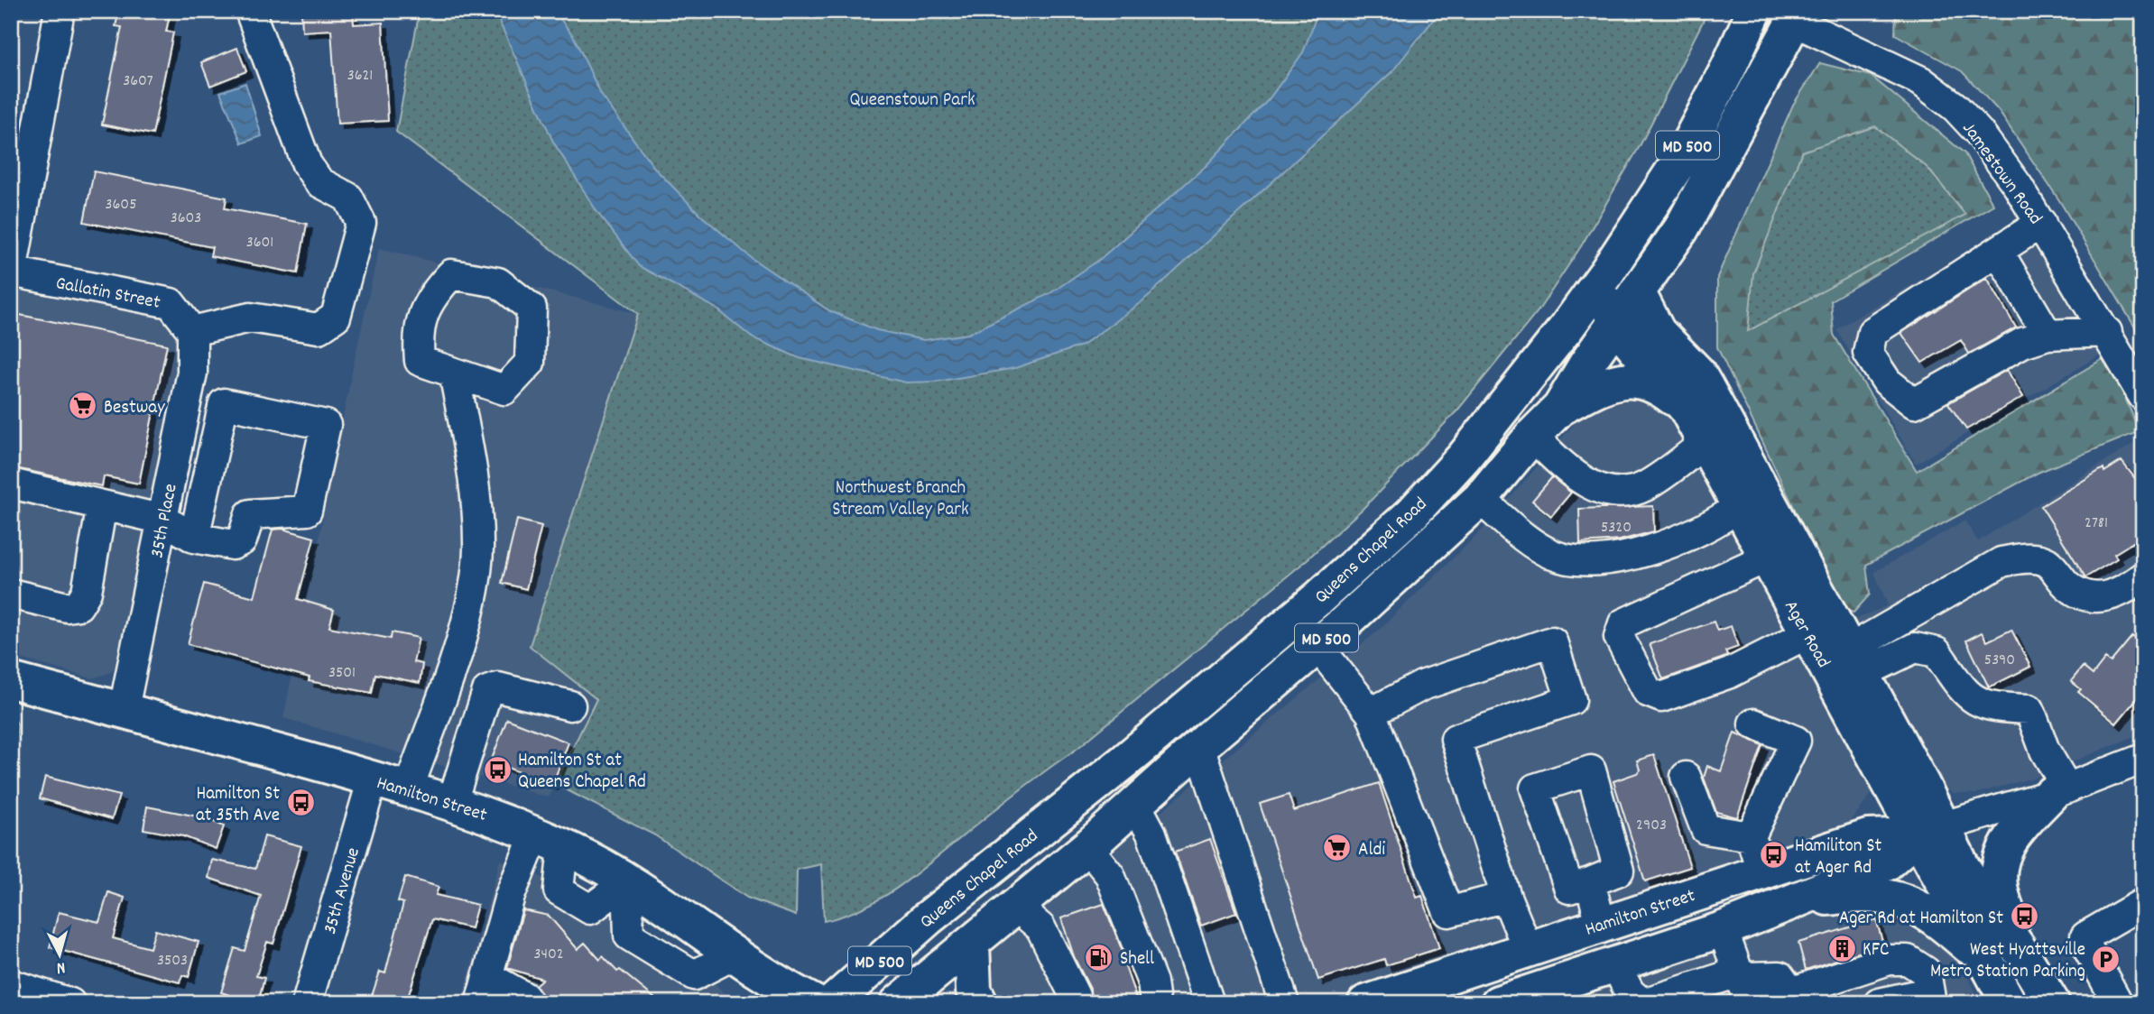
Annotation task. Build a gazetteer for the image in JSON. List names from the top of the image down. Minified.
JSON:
{"streets":{"main road":["MD 500","Queens Chapel Road","Ager Road","Hamilton Street"],"street":["Jamestown Road","Gallatin Street","35th Place","35th Avenue"]},"crossings":[["Jamestown Road","Queens Chapel Road"],["Gallatin Street","35th Place"],["35th Place","Hamilton Street"],["Queens Chapel Road","Ager Road"],["Ager Road","Hamilton Street"],["Hamilton Street","35th Avenue"]],"parks":["Queenstown Park","Northwest Branch Stream Valley Park"],"places":{"supermarket":["Bestway","Aldi"],"bus stop":["Hamilton St at Queens Chapel Rd","Hamilton St at 35th Ave","Hamiliton St at Ager Rd","Ager Rd at Hamilton St"],"building":["KFC"],"fuel station":["Shell"],"parking":["West Hyattsville Metro Station Parking"]},"house_numbers":["3621","3607","3605","3603","3601","2781","5320","5390","3501","2903","3402","3503"],"north":"bottom"}
